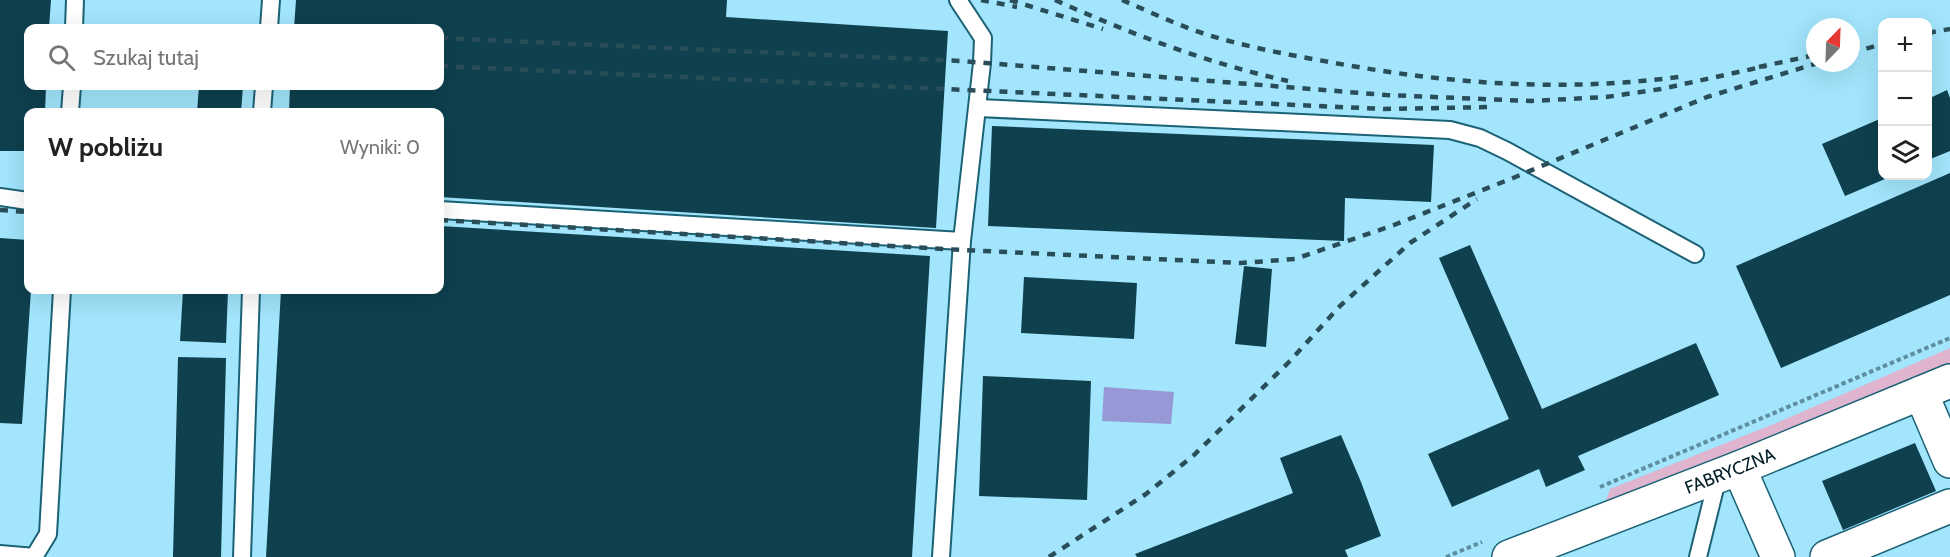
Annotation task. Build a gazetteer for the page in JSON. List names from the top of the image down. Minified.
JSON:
{"streets":{"street":["FABRYCZNA"]},"north":"top right","page":{"map_buttons":["+","−"],"search":"Szukaj tutaj","heading":["W pobliżu","Wyniki: 0"]}}
